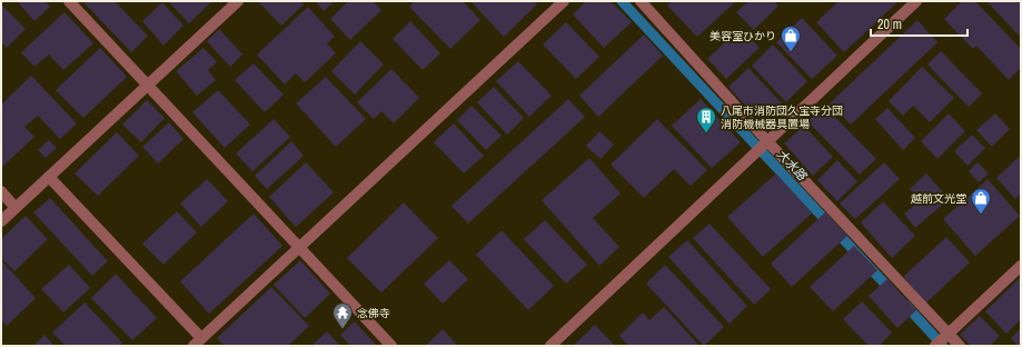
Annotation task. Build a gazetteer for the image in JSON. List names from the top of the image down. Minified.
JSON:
{"water":["大水路"],"places":{"shop":["美容室ひかり","越前文光堂"],"building":["八尾市消防団久宝寺分団 消防機械器具置場"],"temple":["念佛寺"]},"scale_bar":"20 m"}
